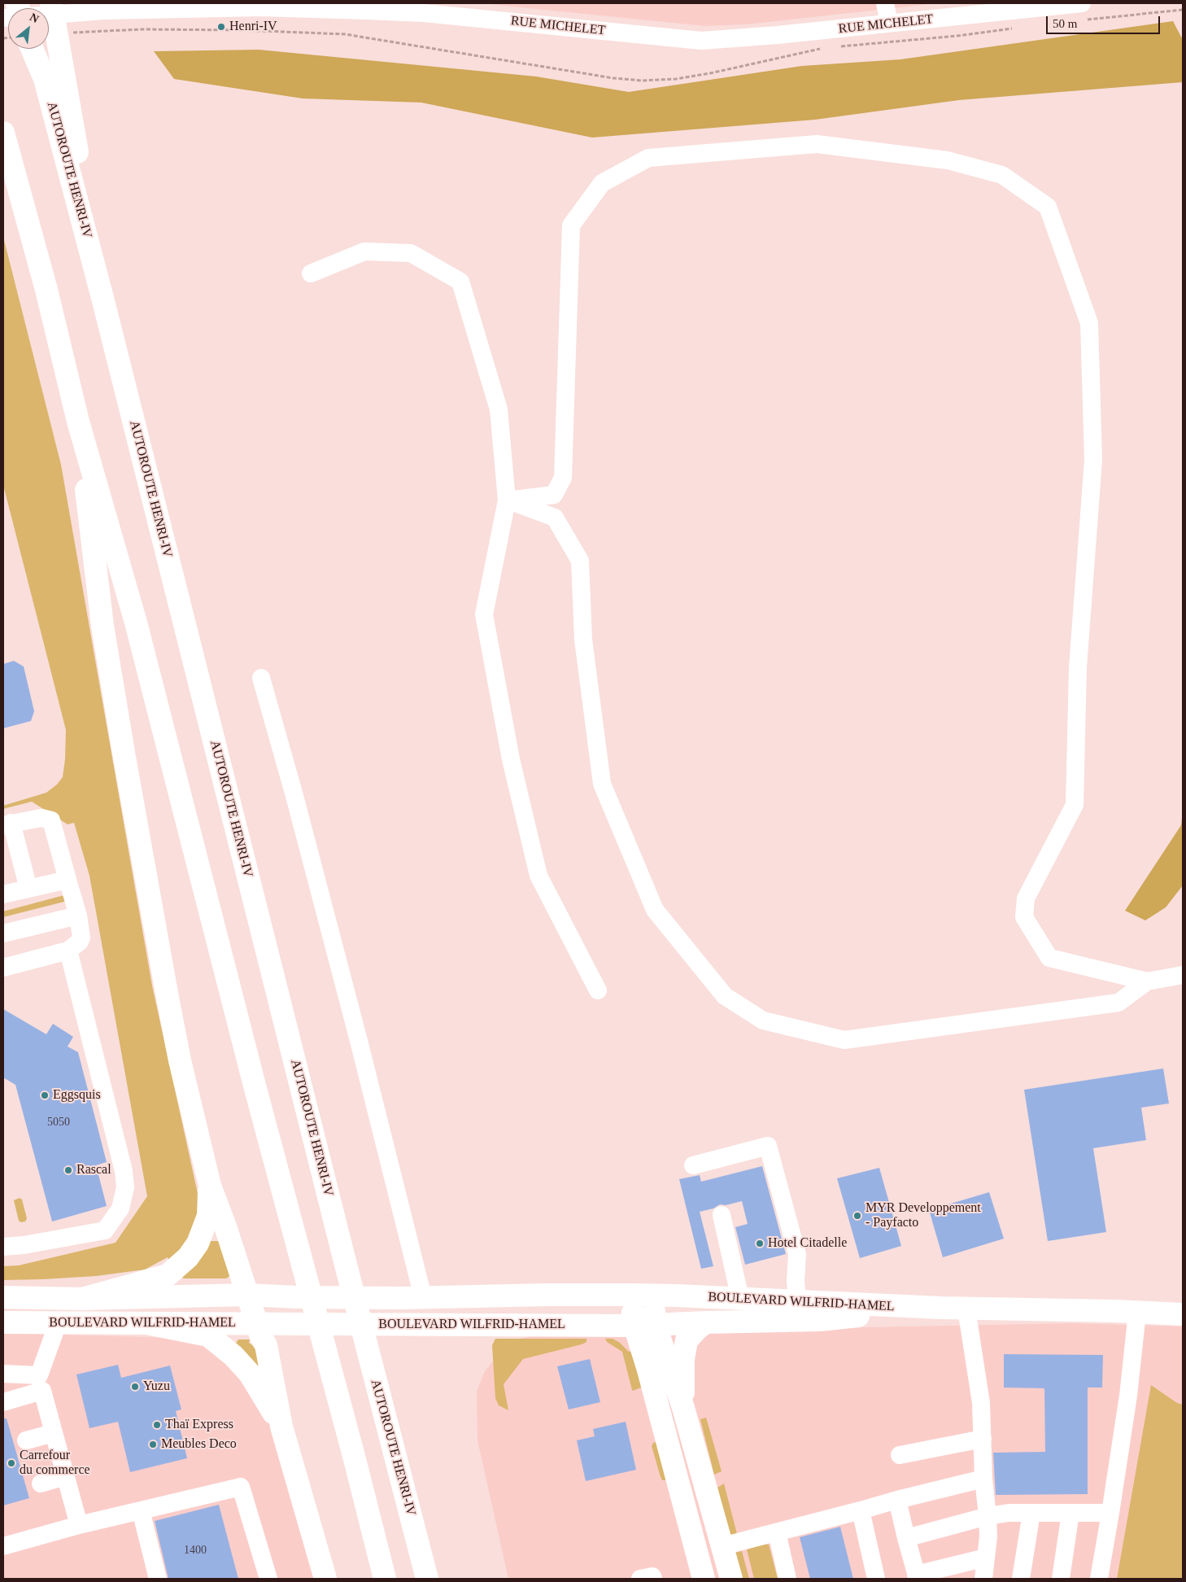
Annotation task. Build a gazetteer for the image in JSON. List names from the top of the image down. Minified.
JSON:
{"streets":{"main road":["AUTOROUTE HENRI-IV","BOULEVARD WILFRID-HAMEL"],"street":["RUE MICHELET"]},"places":["Henri-IV","Eggsquis","Rascal","MYR Developpement - Payfacto","Hotel Citadelle","Yuzu","Thaï Express","Meubles Deco","Carrefour du commerce"],"house_numbers":["5050","1400"],"scale_bar":"50 m","north":"top right"}
